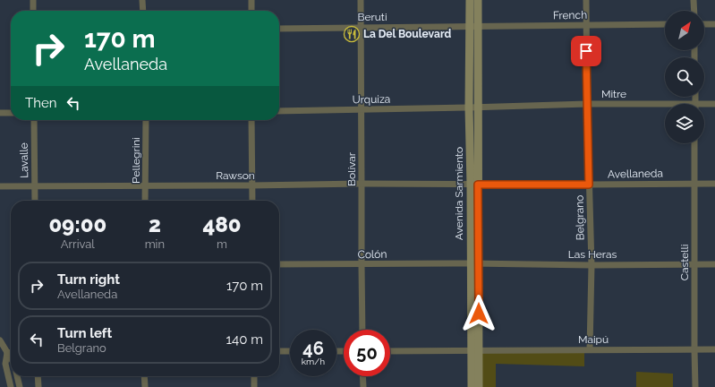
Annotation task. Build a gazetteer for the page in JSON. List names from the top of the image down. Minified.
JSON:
{"streets":{"main road":["Avenida Sarmiento"],"street":["French","Beruti","Mitre","Urquiza","Lavalle","Pellegrini","Bolívar","Avellaneda","Rawson","Belgrano","Colón","Las Heras","Castelli","Maipú"]},"crossings":[["French","Beruti"],["French","Avenida Sarmiento"],["French","Belgrano"],["Beruti","Bolívar"],["Beruti","Avenida Sarmiento"],["Mitre","Urquiza"],["Mitre","Avenida Sarmiento"],["Mitre","Belgrano"],["Urquiza","Bolívar"],["Urquiza","Avenida Sarmiento"],["Lavalle","Rawson"],["Pellegrini","Rawson"],["Bolívar","Rawson"],["Bolívar","Colón"],["Avellaneda","Rawson"],["Avellaneda","Avenida Sarmiento"],["Avellaneda","Belgrano"],["Avellaneda","Castelli"],["Rawson","Avenida Sarmiento"],["Avenida Sarmiento","Colón"],["Avenida Sarmiento","Las Heras"],["Avenida Sarmiento","Maipú"],["Belgrano","Las Heras"],["Belgrano","Maipú"],["Colón","Las Heras"],["Las Heras","Castelli"],["Castelli","Maipú"]],"places":{"restaurant":["La Del Boulevard"]},"north":"top right","page":{"turn":["170 m","Avellaneda"],"then":"Then","eta":["09:00","Arrival","2","min","480","m"],"list":[{"name":"Turn right","note":"Avellaneda","value":"170 m"},{"name":"Turn left","note":"Belgrano","value":"140 m"}],"speed":"46 km/h","limit":"50"}}
